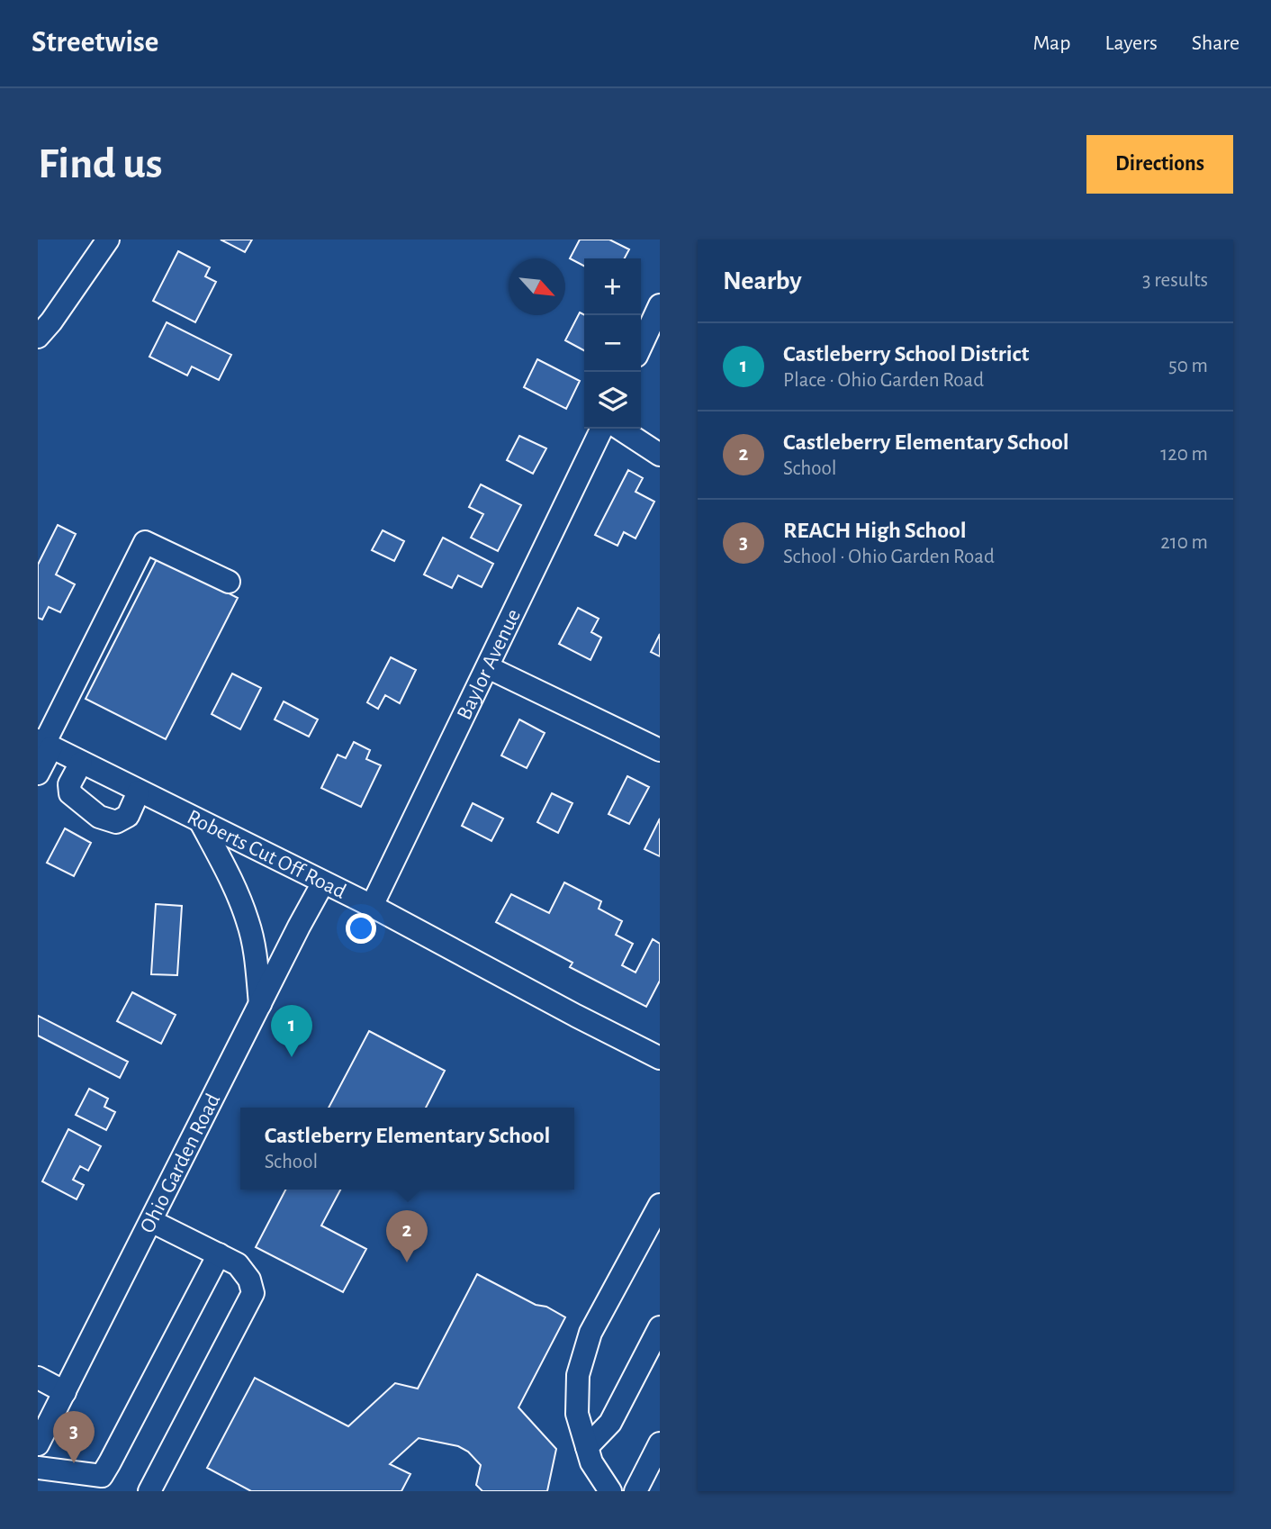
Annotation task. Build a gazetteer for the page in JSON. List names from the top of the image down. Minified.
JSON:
{"streets":{"street":["Baylor Avenue","Roberts Cut Off Road","Ohio Garden Road"]},"crossings":[["Baylor Avenue","Roberts Cut Off Road"],["Roberts Cut Off Road","Ohio Garden Road"]],"north":"bottom right","page":{"header":"Streetwise","nav":["Map","Layers","Share"],"buttons":"Directions","title":"Find us","heading":["Nearby","3 results"],"map_buttons":["+","−"],"list":[{"mark":"1","name":"Castleberry School District","note":"Place · Ohio Garden Road","value":"50 m"},{"mark":"2","name":"Castleberry Elementary School","note":"School","value":"120 m"},{"mark":"3","name":"REACH High School","note":"School · Ohio Garden Road","value":"210 m"}],"pins":["1","2","3"],"popup":["Castleberry Elementary School","School"]}}
